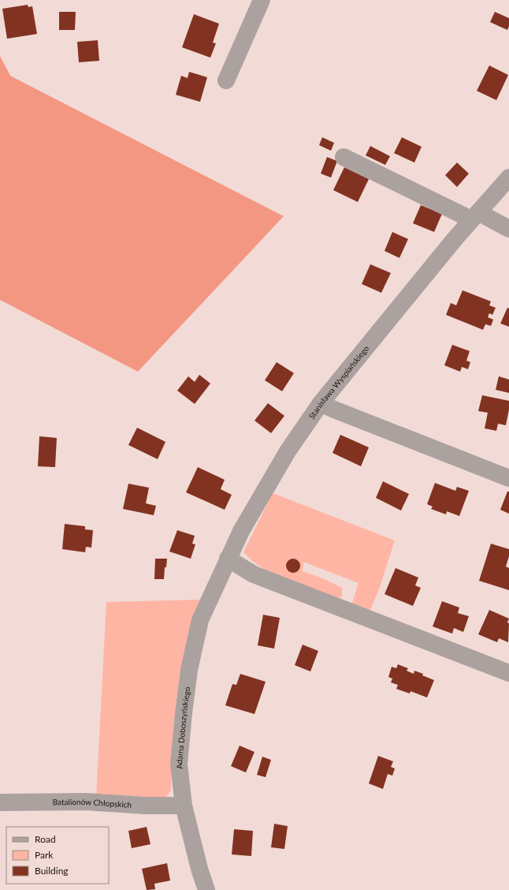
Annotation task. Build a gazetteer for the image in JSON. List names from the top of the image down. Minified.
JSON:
{"streets":{"street":["Stanisława Wyspiańskiego","Adama Doboszyńskiego","Batalionów Chłopskich"]},"crossings":[["Stanisława Wyspiańskiego","Adama Doboszyńskiego"],["Adama Doboszyńskiego","Batalionów Chłopskich"]],"legend":["Road","Park","Building"]}
